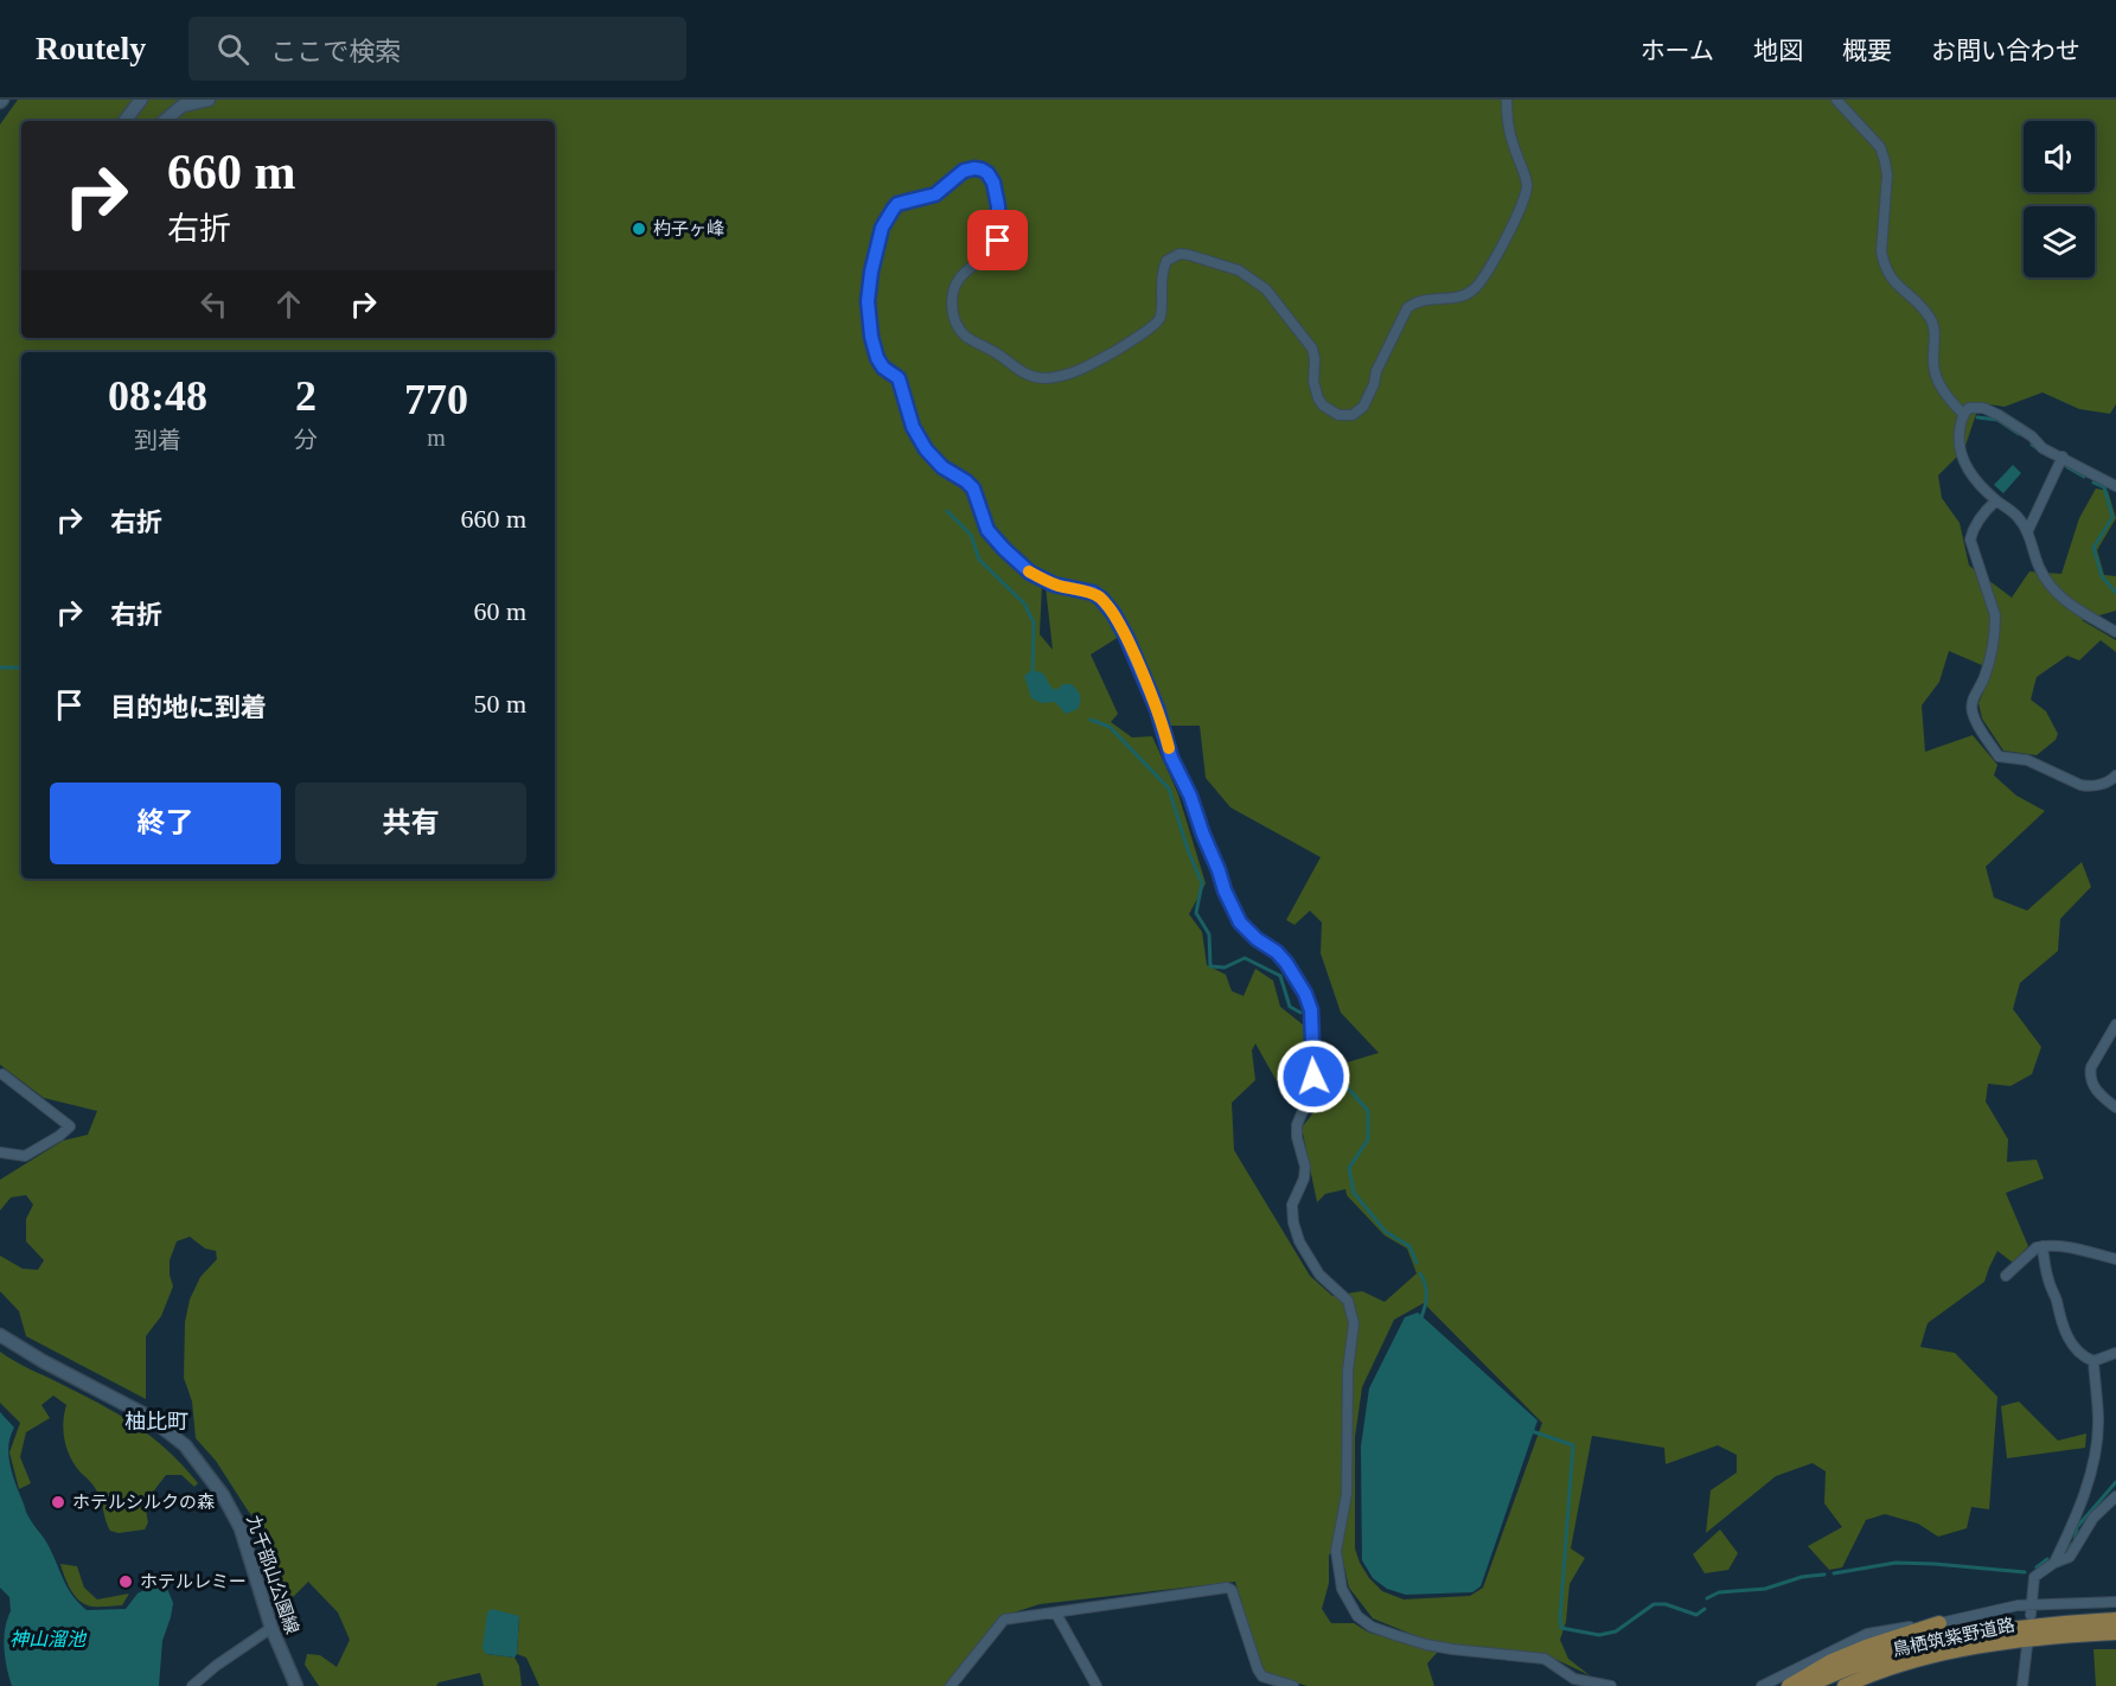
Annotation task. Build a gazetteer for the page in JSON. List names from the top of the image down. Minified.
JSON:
{"streets":{"main road":["九千部山公園線","鳥栖筑紫野道路"]},"districts":["柚比町"],"water":["神山溜池"],"places":["杓子ヶ峰","ホテルシルクの森","ホテルレミー"],"page":{"header":"Routely","search":"ここで検索","nav":["ホーム","地図","概要","お問い合わせ"],"turn":["660 m","右折"],"eta":["08:48","到着","2","分","770","m"],"list":[{"name":"右折","value":"660 m"},{"name":"右折","value":"60 m"},{"name":"目的地に到着","value":"50 m"}],"buttons":["終了","共有"]}}
